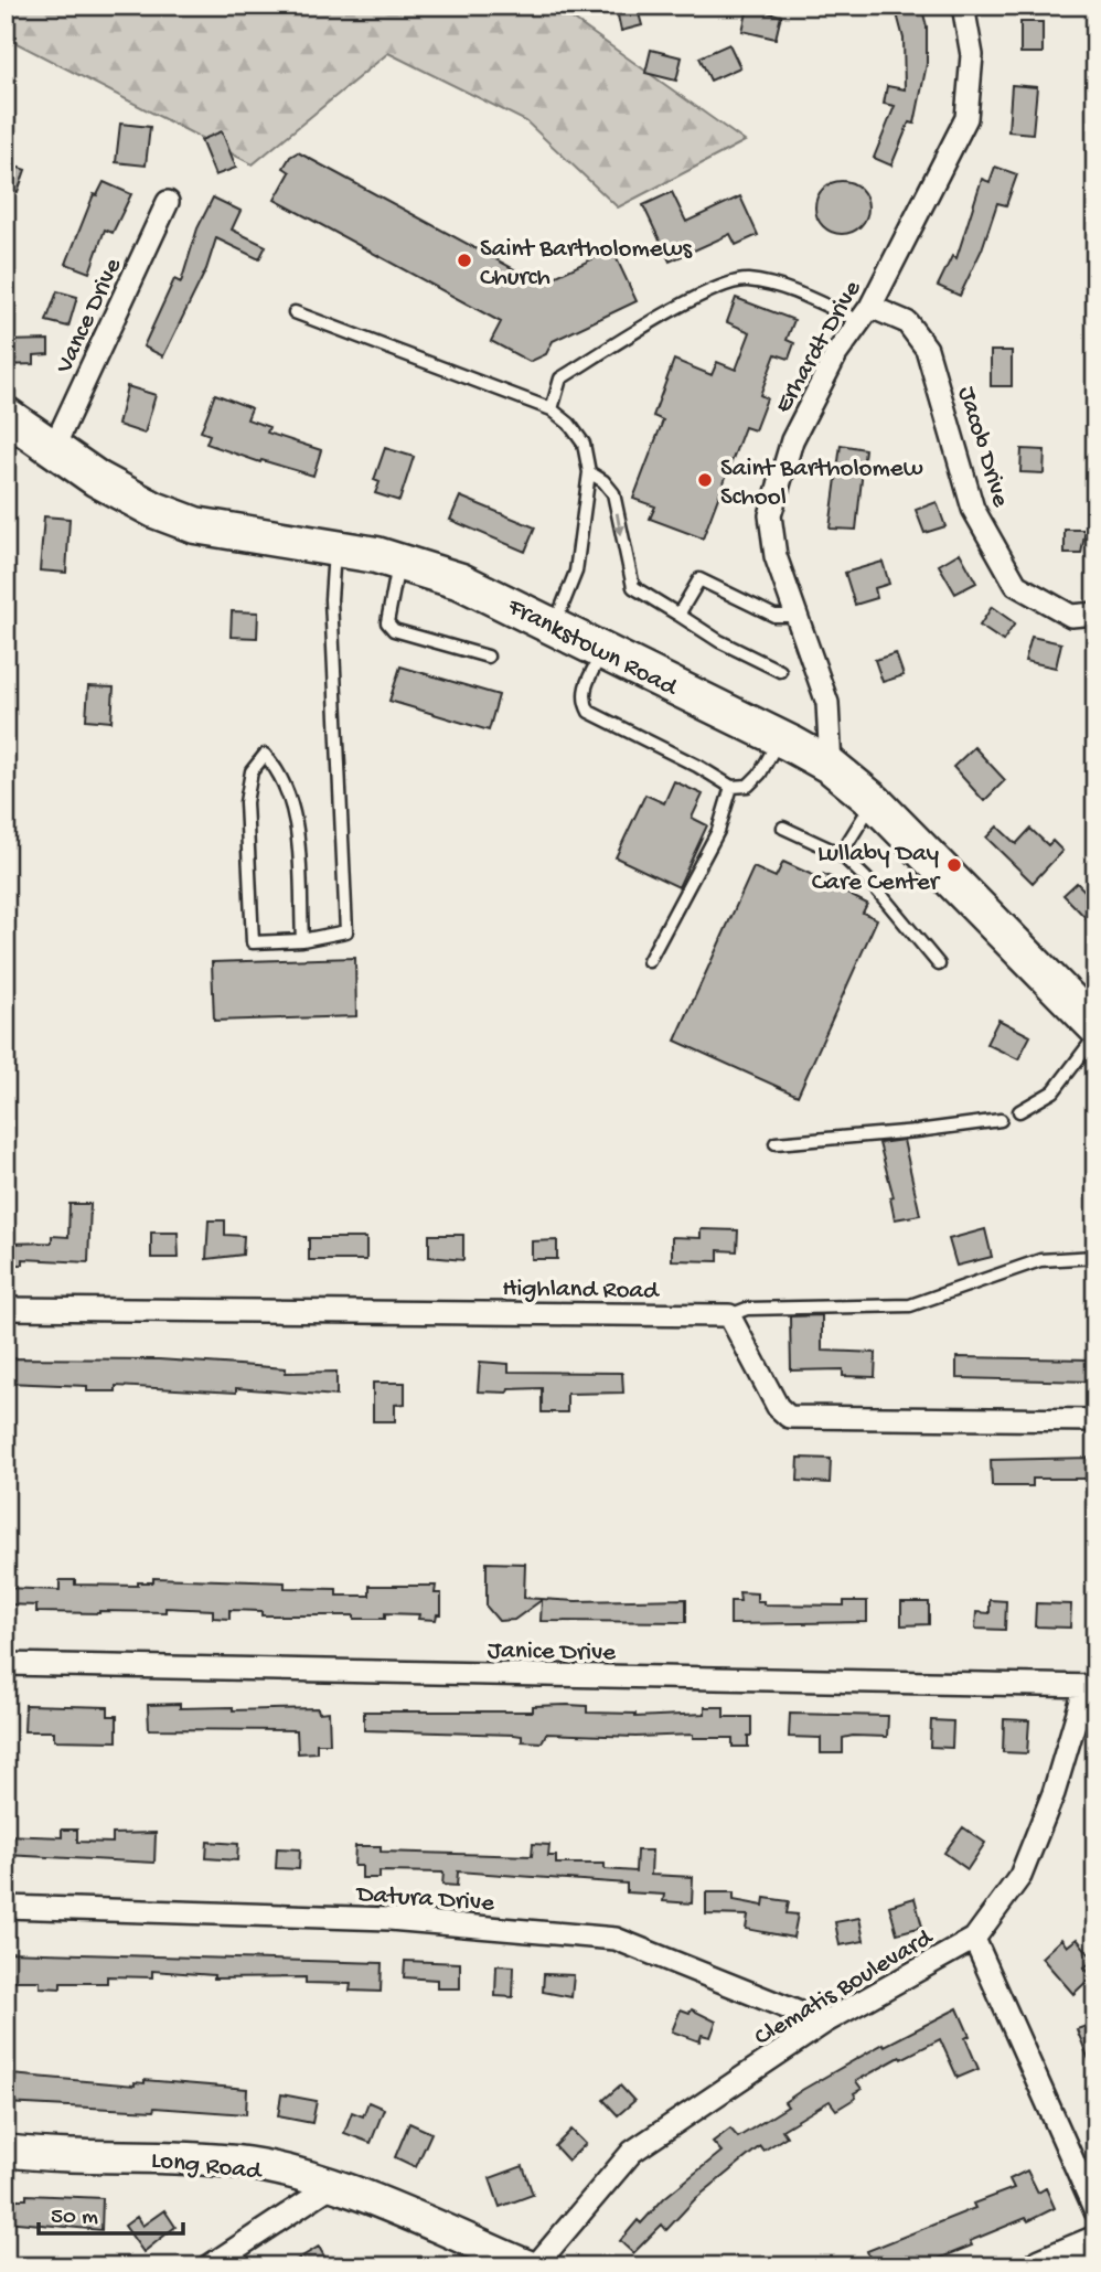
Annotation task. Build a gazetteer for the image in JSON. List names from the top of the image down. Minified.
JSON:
{"streets":{"main road":["Frankstown Road"],"street":["Vance Drive","Erhardt Drive","Jacob Drive","Highland Road","Janice Drive","Datura Drive","Clematis Boulevard","Long Road"]},"crossings":[["Vance Drive","Frankstown Road"],["Erhardt Drive","Jacob Drive"],["Erhardt Drive","Frankstown Road"],["Janice Drive","Clematis Boulevard"],["Datura Drive","Clematis Boulevard"]],"places":["Saint Bartholomews Church","Saint Bartholomew School","Lullaby Day Care Center"],"scale_bar":"50 m"}
